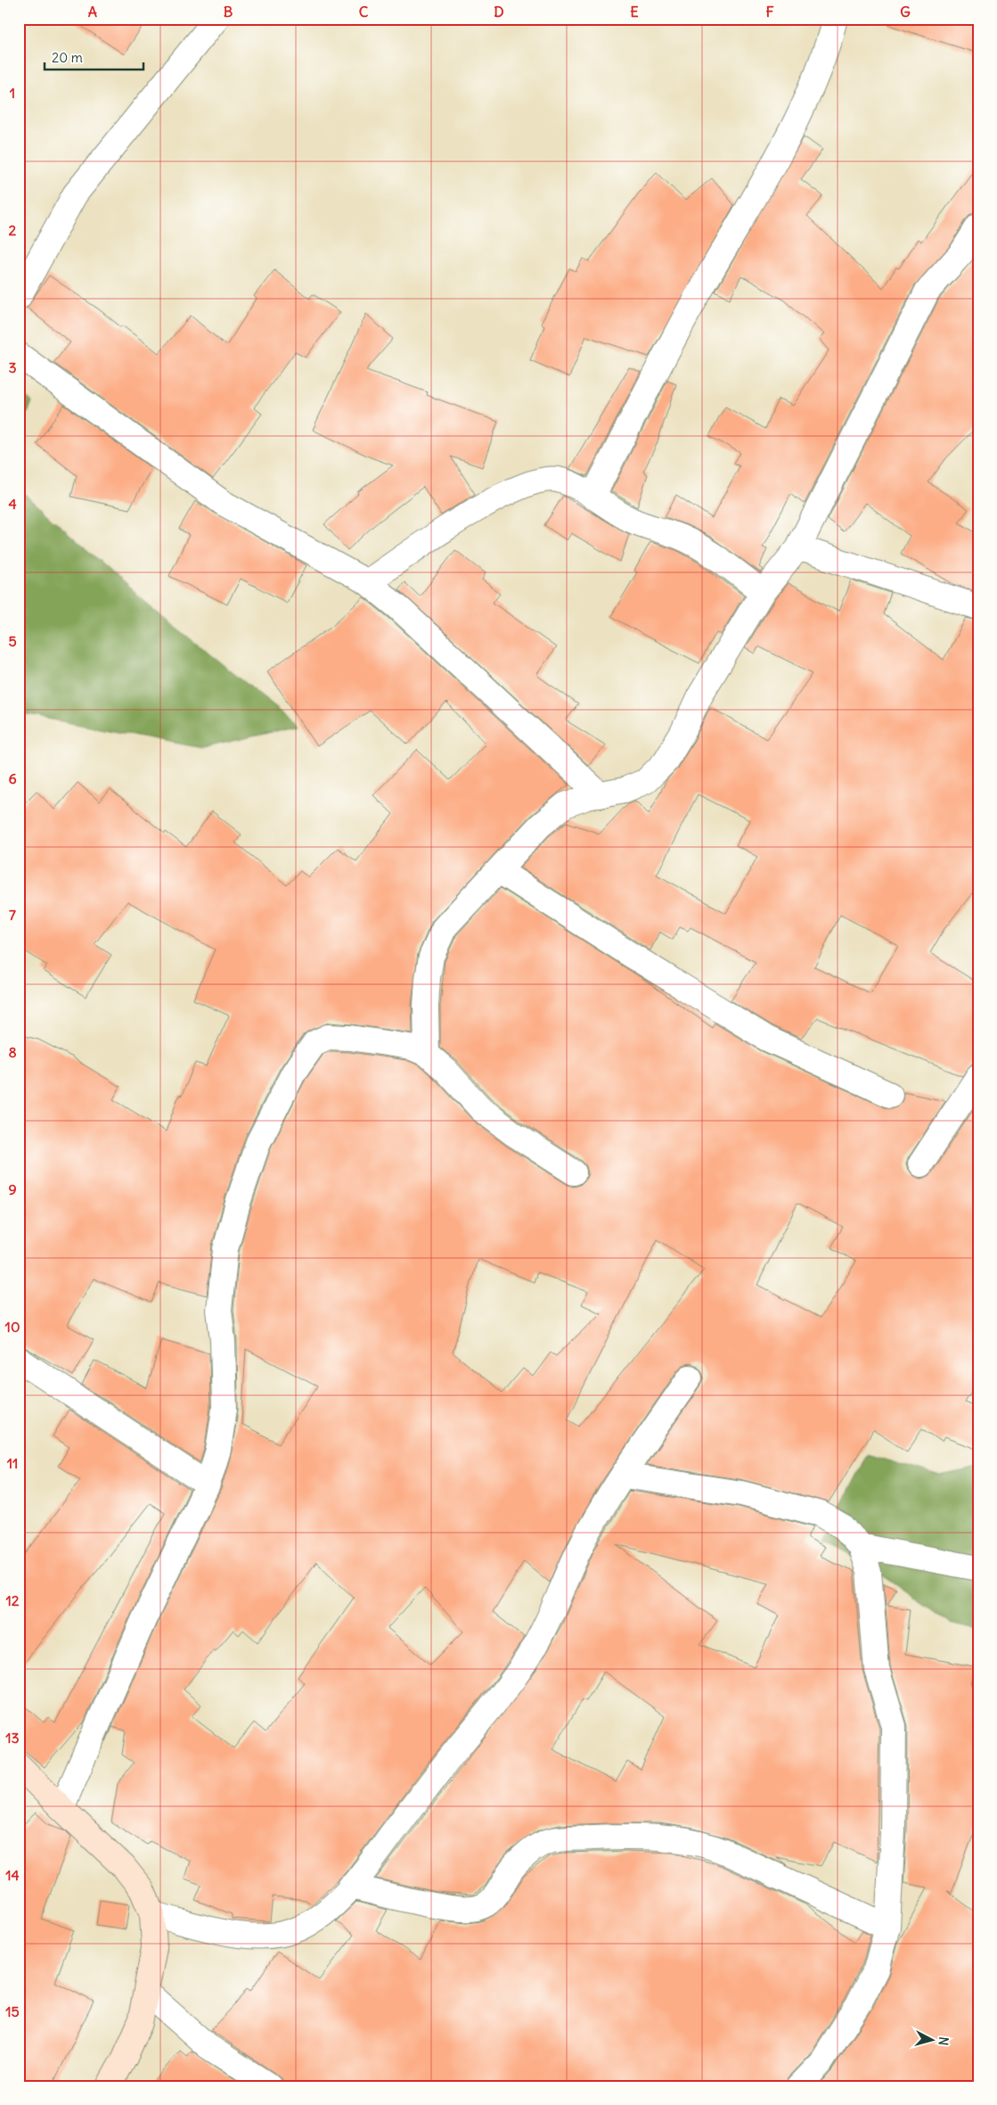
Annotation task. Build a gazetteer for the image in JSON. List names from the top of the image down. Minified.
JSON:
{"scale_bar":"20 m","north":"right","grid":{"columns":["A","B","C","D","E","F","G"],"rows":["1","2","3","4","5","6","7","8","9","10","11","12","13","14","15"]}}
